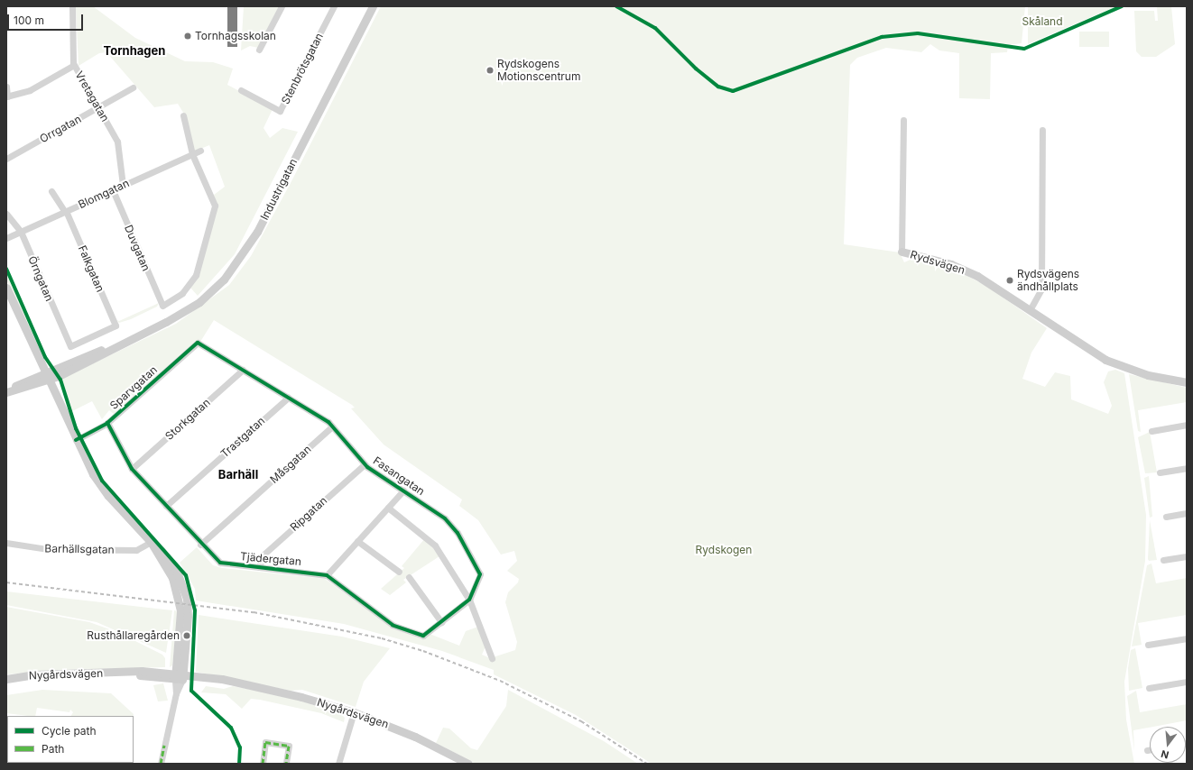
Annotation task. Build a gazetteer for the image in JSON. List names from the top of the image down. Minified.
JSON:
{"streets":{"street":["Stenbrötsgatan","Vretagatan","Orrgatan","Industrigatan","Blomgatan","Duvgatan","Rydsvägen","Falkgatan","Örngatan","Sparvgatan","Storkgatan","Trastgatan","Måsgatan","Fasangatan","Ripgatan","Barhällsgatan","Tjädergatan","Nygårdsvägen"]},"crossings":[["Vretagatan","Orrgatan"],["Vretagatan","Blomgatan"],["Blomgatan","Duvgatan"],["Blomgatan","Falkgatan"],["Blomgatan","Örngatan"],["Falkgatan","Örngatan"],["Sparvgatan","Fasangatan"],["Sparvgatan","Tjädergatan"],["Storkgatan","Fasangatan"],["Storkgatan","Tjädergatan"],["Trastgatan","Fasangatan"],["Trastgatan","Tjädergatan"],["Måsgatan","Fasangatan"],["Måsgatan","Tjädergatan"],["Fasangatan","Ripgatan"],["Ripgatan","Tjädergatan"]],"districts":["Tornhagen","Barhäll"],"parks":["Skåland","Rydskogen"],"places":["Tornhagsskolan","Rydskogens Motionscentrum","Rydsvägens ändhållplats","Rusthållaregården"],"legend":["Cycle path","Path"],"scale_bar":"100 m","north":"bottom"}
